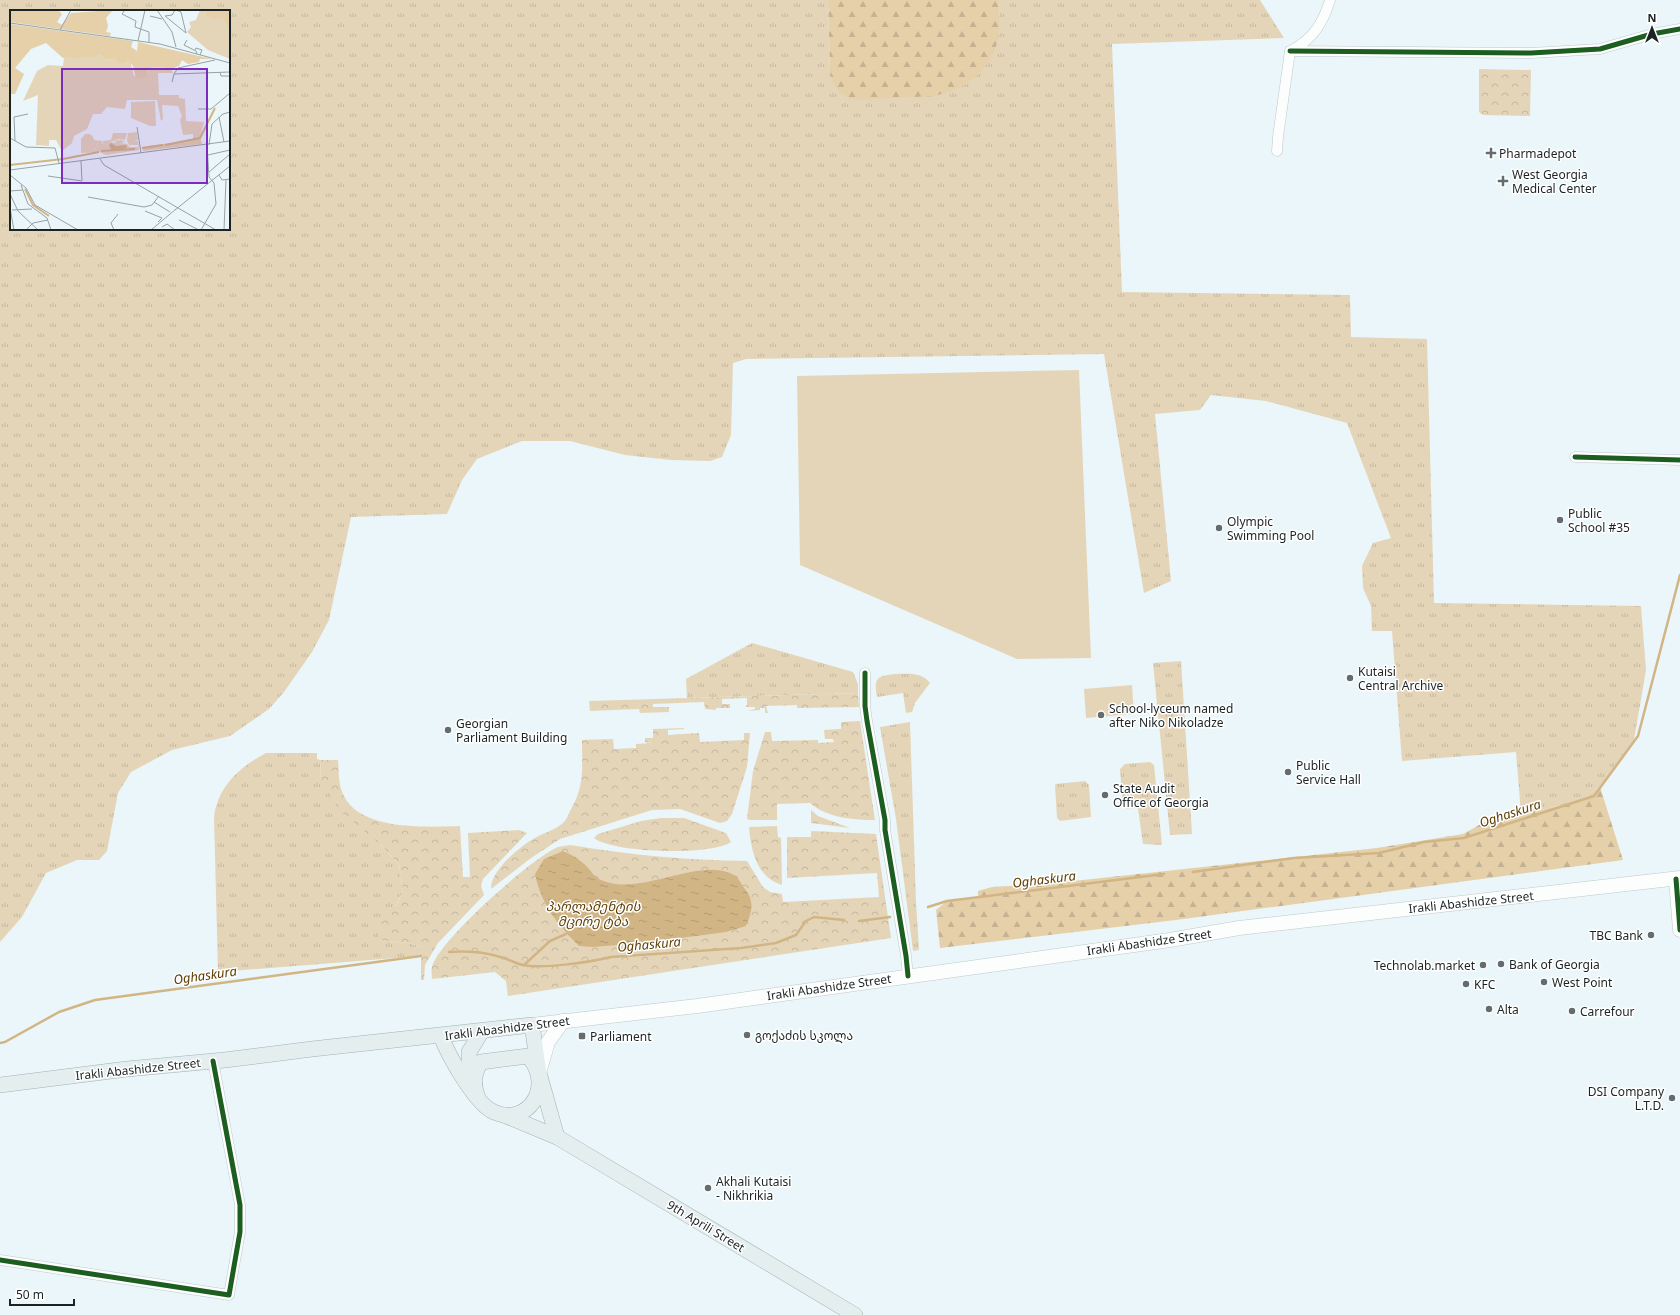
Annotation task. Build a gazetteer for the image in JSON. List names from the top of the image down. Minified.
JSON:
{"streets":{"main road":["Irakli Abashidze Street","9th Aprili Street"]},"water":["Oghaskura","პარლამენტის მცირე ტბა"],"places":{"health":["Pharmadepot","West Georgia Medical Center"],"other":["Public School #35","Olympic Swimming Pool","Kutaisi Central Archive","School-lyceum named after Niko Nikoladze","Georgian Parliament Building","Public Service Hall","State Audit Office of Georgia","TBC Bank","Bank of Georgia","Technolab.market","West Point","KFC","Alta","Carrefour","გოქაძის სკოლა","DSI Company L.T.D.","Akhali Kutaisi - Nikhrikia"],"transit":["Parliament"]},"scale_bar":"50 m","north":"top"}
